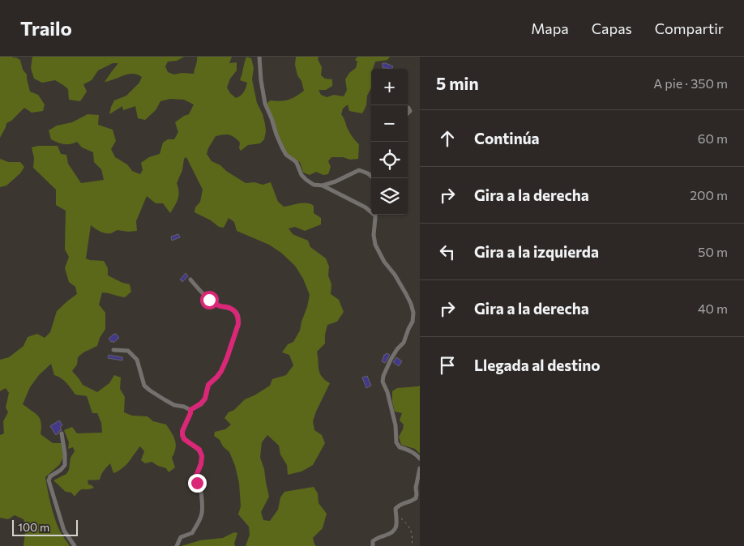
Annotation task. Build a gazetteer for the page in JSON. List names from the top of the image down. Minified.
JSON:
{"scale_bar":"100 m","page":{"header":"Trailo","nav":["Mapa","Capas","Compartir"],"heading":["5 min","A pie · 350 m"],"map_buttons":["+","−"],"list":[["Continúa","60 m"],["Gira a la derecha","200 m"],["Gira a la izquierda","50 m"],["Gira a la derecha","40 m"],"Llegada al destino"],"scale":"100 m"}}
